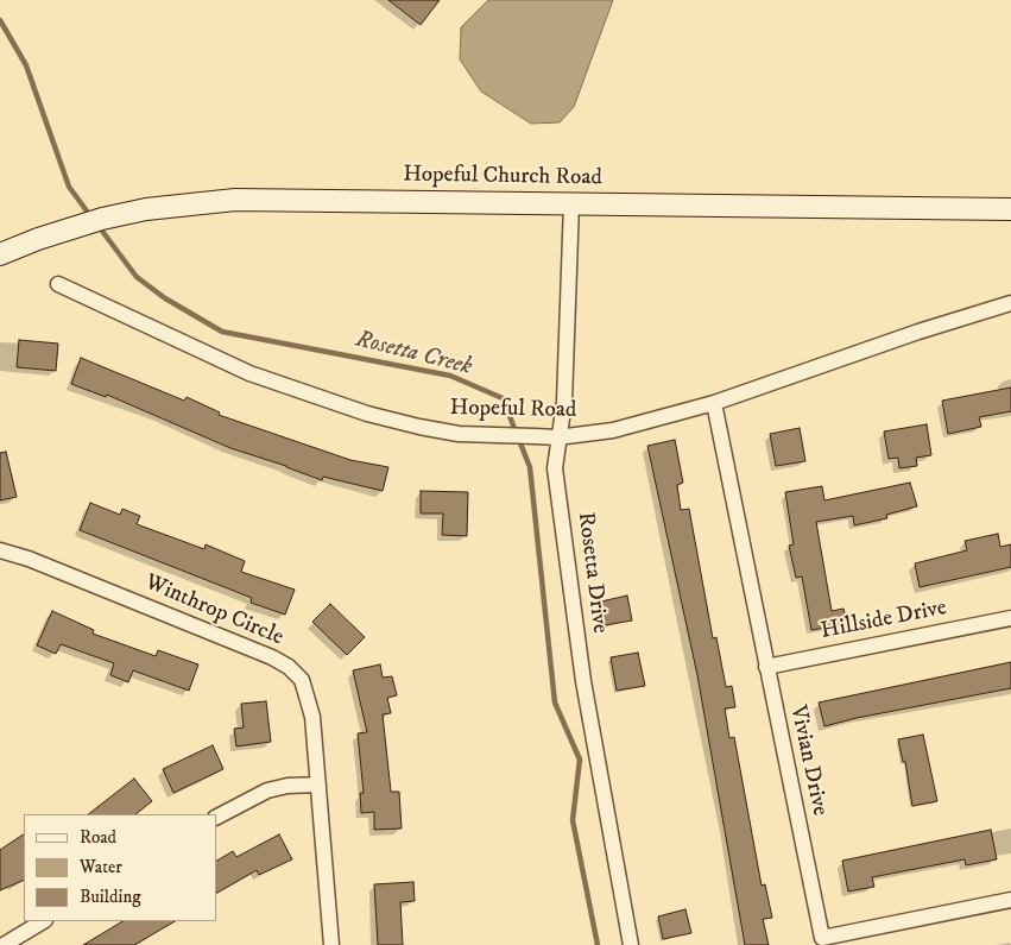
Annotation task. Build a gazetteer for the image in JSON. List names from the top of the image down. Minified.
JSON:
{"streets":{"main road":["Hopeful Church Road"],"street":["Hopeful Road","Rosetta Drive","Winthrop Circle","Hillside Drive","Vivian Drive"]},"crossings":[["Hopeful Church Road","Rosetta Drive"],["Hopeful Road","Rosetta Drive"],["Hopeful Road","Vivian Drive"],["Hillside Drive","Vivian Drive"]],"water":["Rosetta Creek"],"legend":["Road","Water","Building"]}
